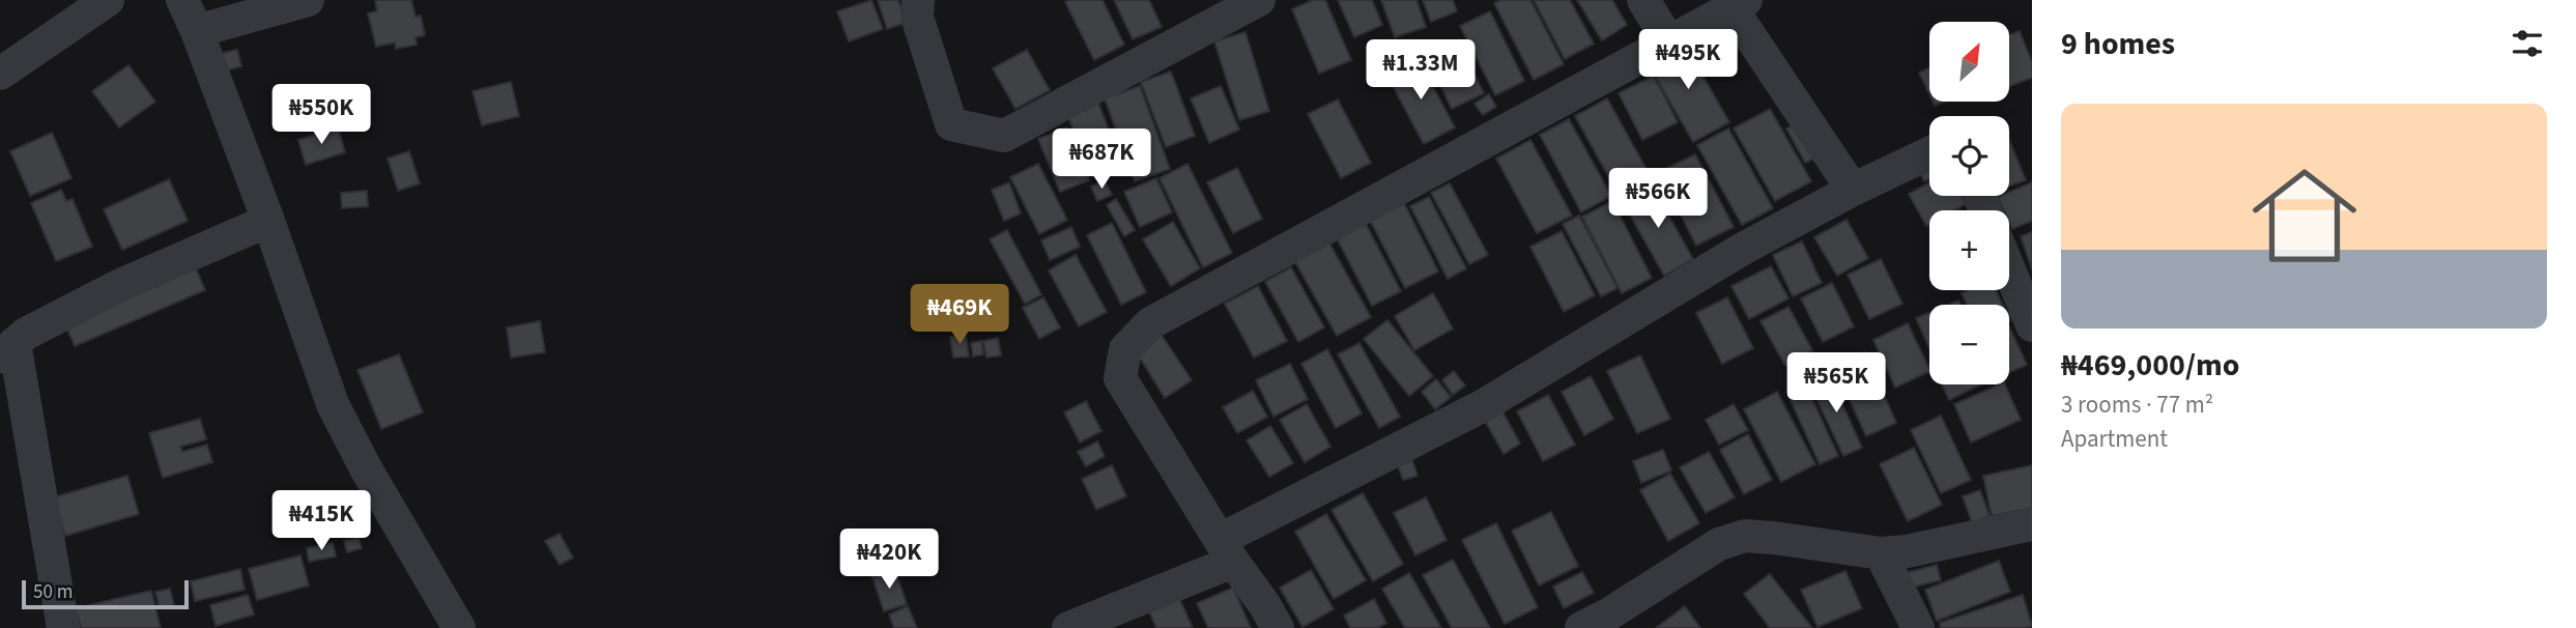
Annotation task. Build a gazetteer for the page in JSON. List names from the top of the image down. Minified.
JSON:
{"scale_bar":"50 m","north":"top right","page":{"heading":"9 homes","map_buttons":["+","−"],"price":["₦495K","₦1.33M","₦550K","₦687K","₦566K","₦469K","₦565K","₦415K","₦420K"],"list":[{"name":"₦469,000/mo","note":"3 rooms · 77 m² · Apartment"}],"scale":"50 m"}}
